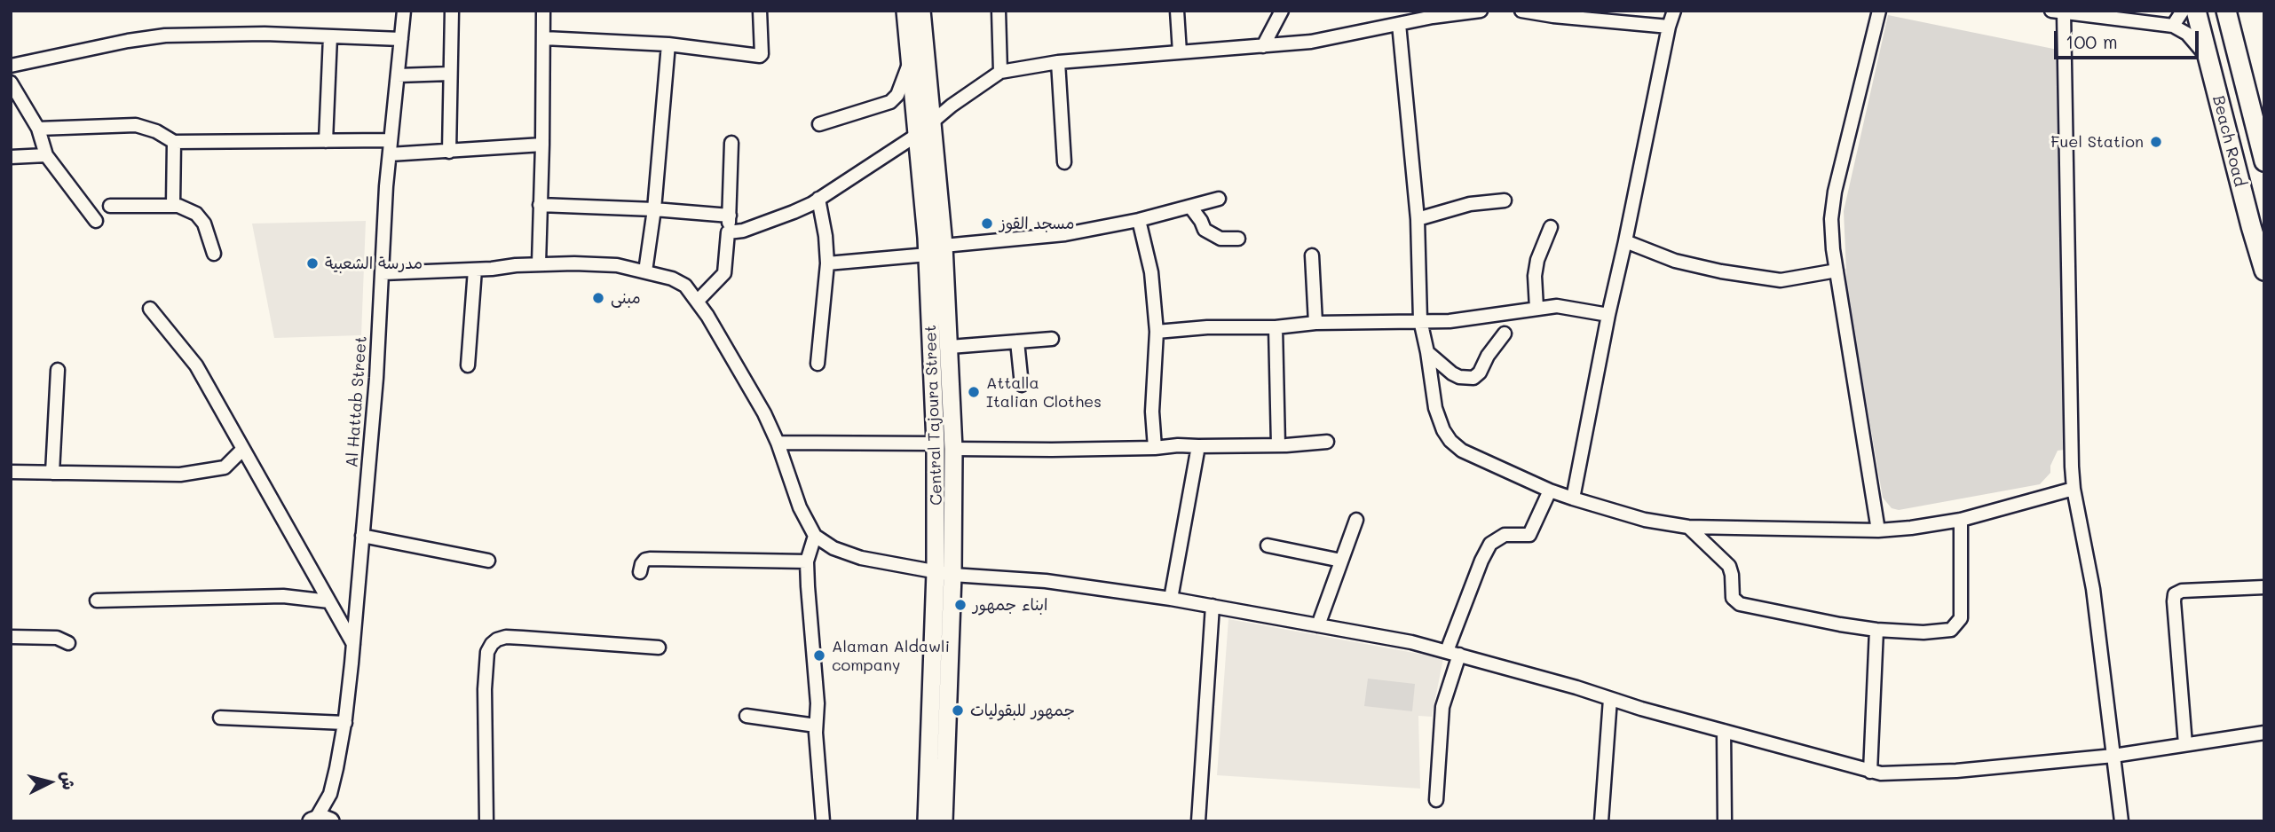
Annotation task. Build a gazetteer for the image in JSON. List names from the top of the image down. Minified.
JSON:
{"streets":{"highway":["Beach Road"],"main road":["Central Tajoura Street"],"street":["Al Hattab Street"]},"places":["Fuel Station","مسجد القوز","مدرسة الشعبية","مبنى","Attalla Italian Clothes","ابناء جمهور","Alaman Aldawli company","جمهور للبقوليات"],"scale_bar":"100 m","north":"right"}
